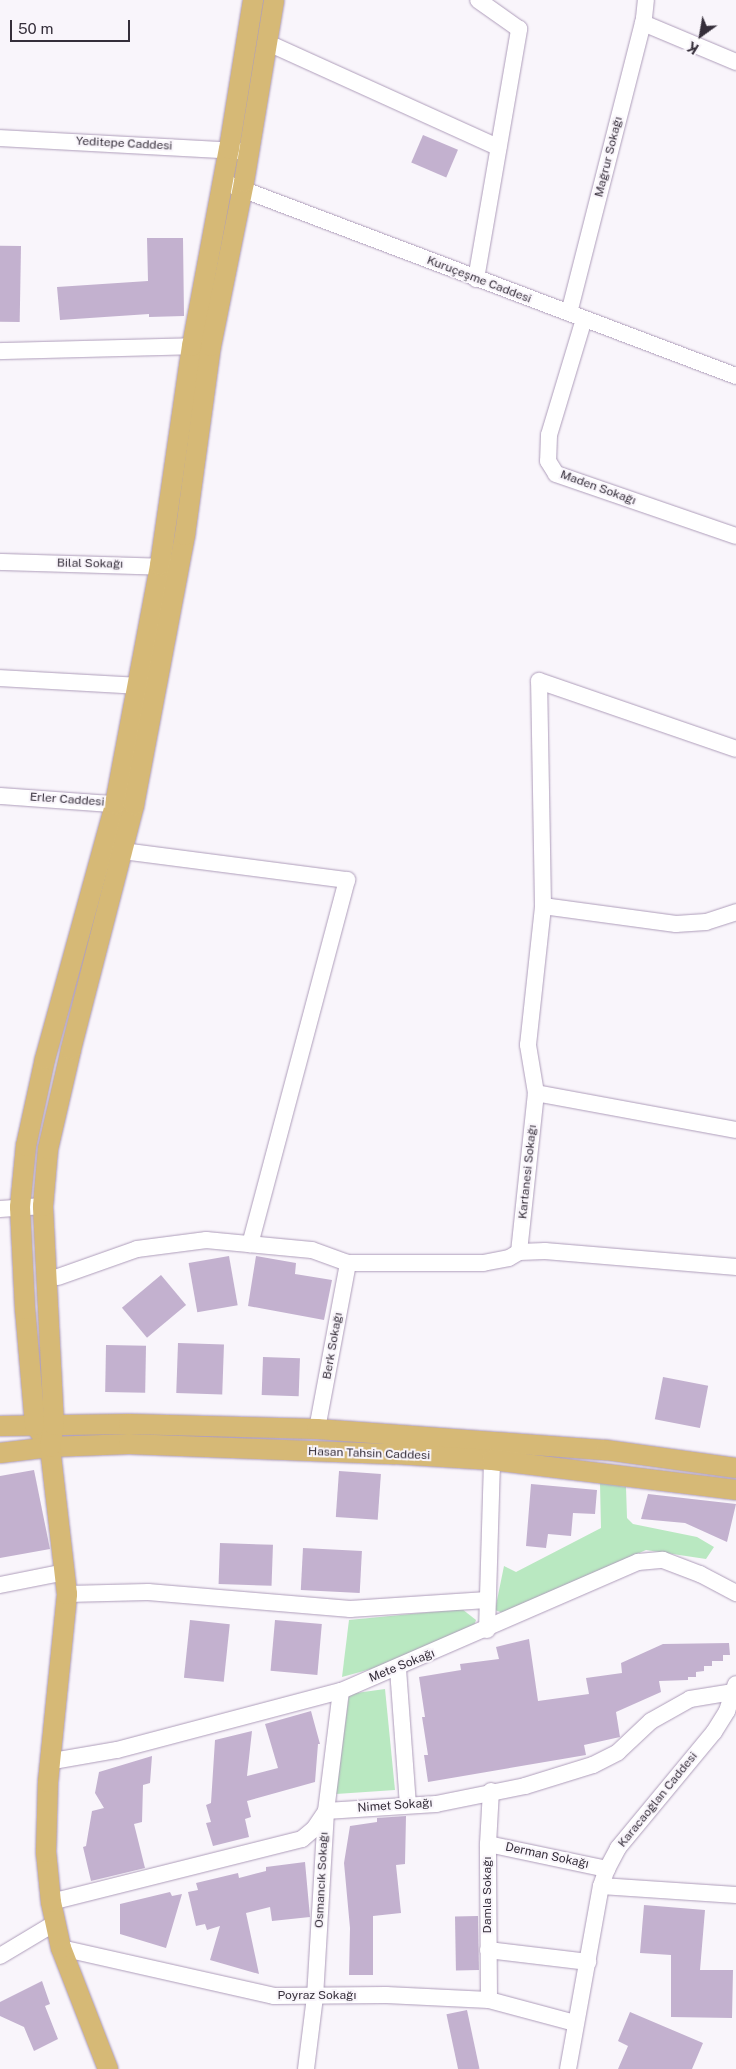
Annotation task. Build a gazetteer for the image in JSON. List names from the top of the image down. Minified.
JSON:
{"streets":{"main road":["Hasan Tahsin Caddesi"],"street":["Yeditepe Caddesi","Mağrur Sokağı","Kuruçeşme Caddesi","Maden Sokağı","Bilal Sokağı","Erler Caddesi","Kartanesi Sokağı","Berk Sokağı","Mete Sokağı","Karacaoğlan Caddesi","Nimet Sokağı","Derman Sokağı","Osmancık Sokağı","Damla Sokağı","Poyraz Sokağı"]},"crossings":[["Mağrur Sokağı","Kuruçeşme Caddesi"],["Kuruçeşme Caddesi","Maden Sokağı"],["Berk Sokağı","Hasan Tahsin Caddesi"],["Mete Sokağı","Osmancık Sokağı"],["Karacaoğlan Caddesi","Nimet Sokağı"],["Karacaoğlan Caddesi","Derman Sokağı"],["Karacaoğlan Caddesi","Poyraz Sokağı"],["Nimet Sokağı","Osmancık Sokağı"],["Nimet Sokağı","Damla Sokağı"],["Derman Sokağı","Damla Sokağı"],["Osmancık Sokağı","Poyraz Sokağı"],["Damla Sokağı","Poyraz Sokağı"]],"scale_bar":"50 m","north":"bottom left"}
